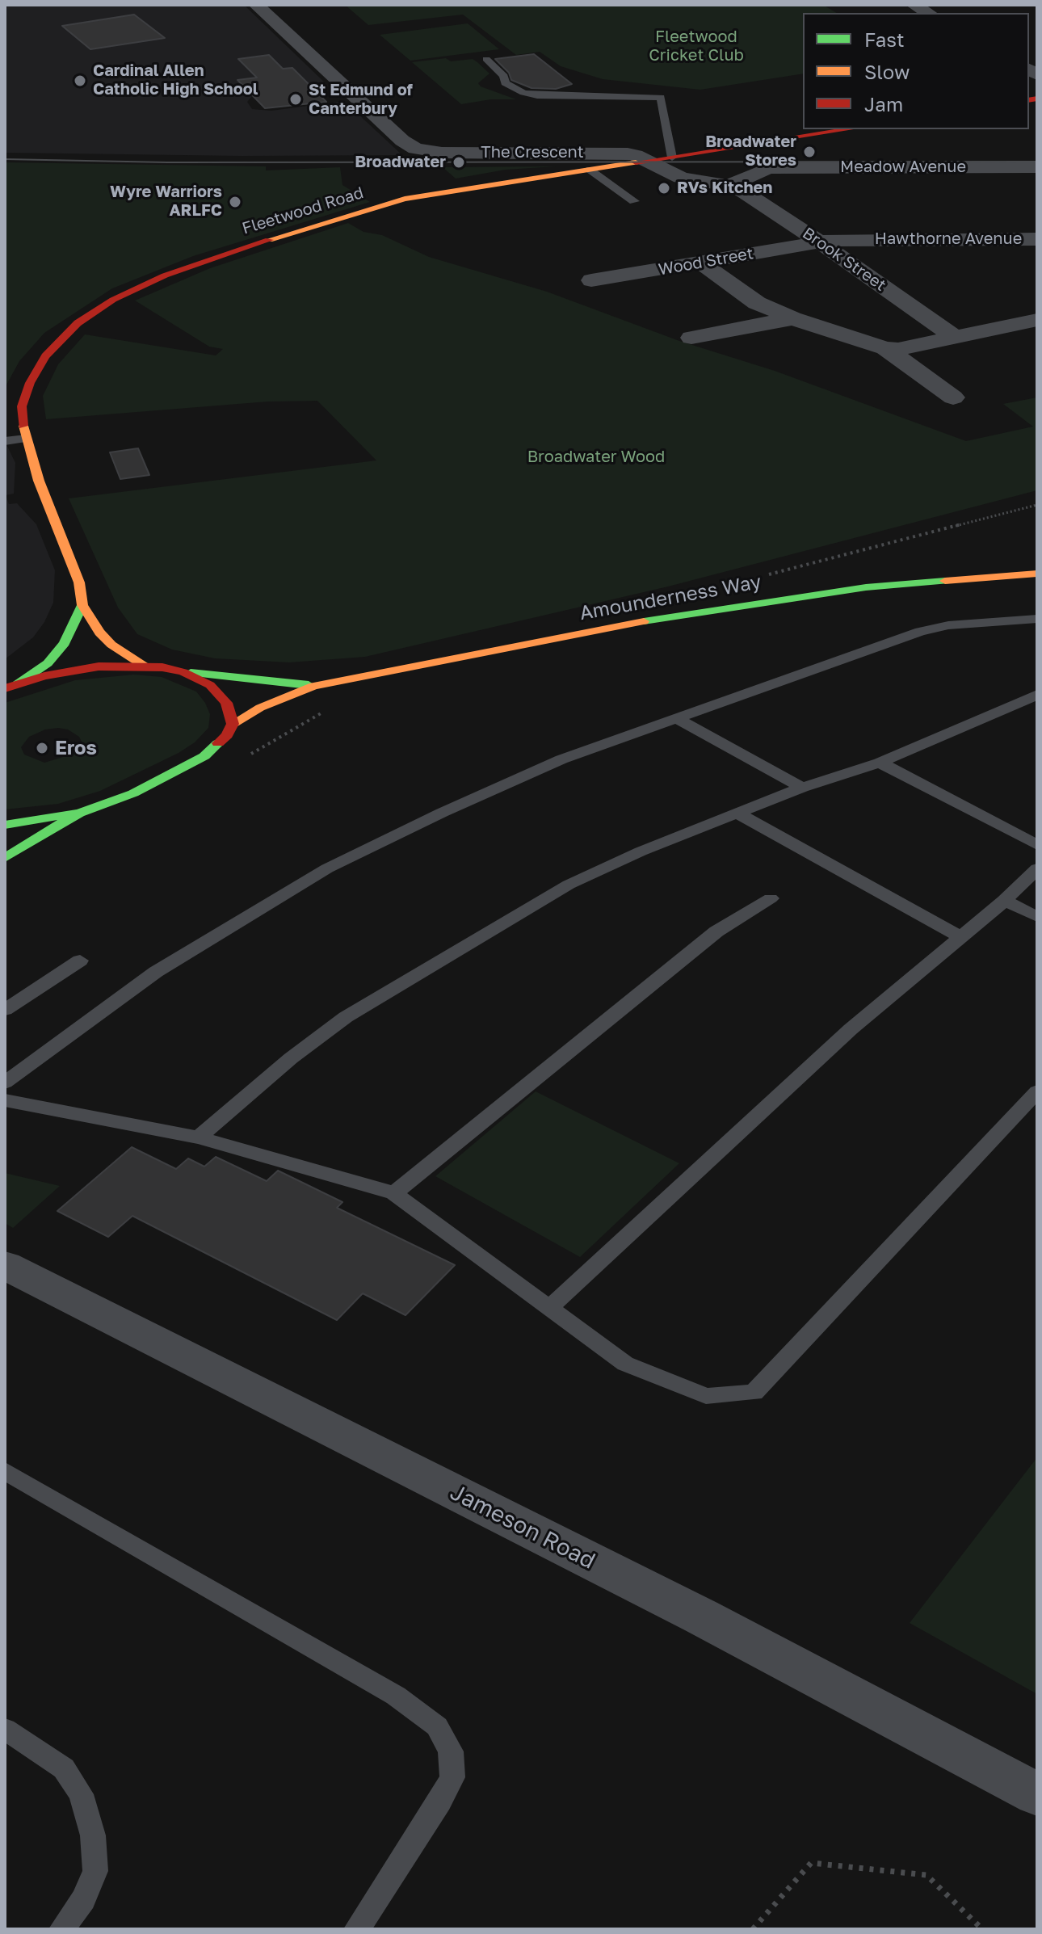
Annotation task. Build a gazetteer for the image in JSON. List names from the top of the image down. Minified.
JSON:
{"streets":{"main road":["Fleetwood Road","Amounderness Way"],"street":["The Crescent","Meadow Avenue","Hawthorne Avenue","Brook Street","Wood Street","Jameson Road"]},"crossings":[["The Crescent","Fleetwood Road"],["The Crescent","Brook Street"],["Meadow Avenue","Brook Street"],["Fleetwood Road","Brook Street"],["Fleetwood Road","Amounderness Way"],["Hawthorne Avenue","Brook Street"],["Hawthorne Avenue","Wood Street"],["Brook Street","Wood Street"]],"parks":["Fleetwood Cricket Club","Broadwater Wood"],"places":["Cardinal Allen Catholic High School","St Edmund of Canterbury","Broadwater Stores","Broadwater","RVs Kitchen","Wyre Warriors ARLFC","Eros"],"legend":["Fast","Slow","Jam"]}
